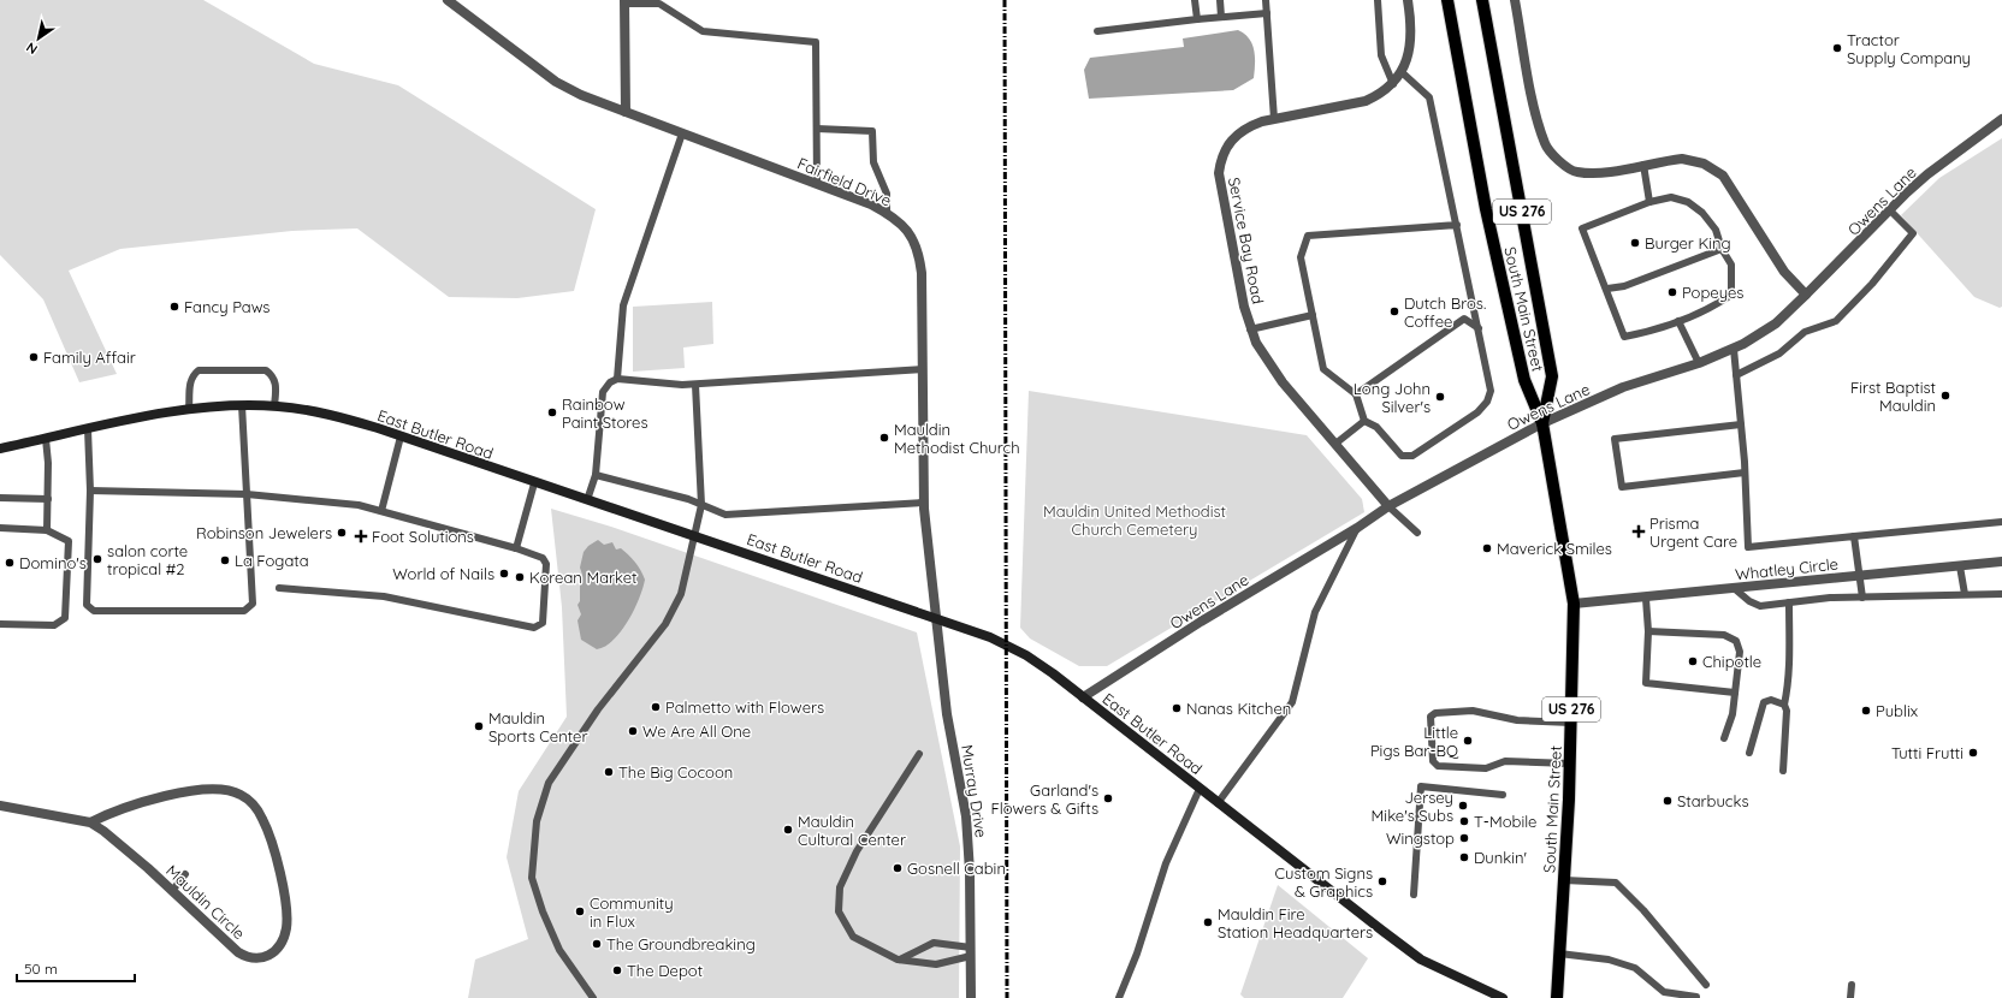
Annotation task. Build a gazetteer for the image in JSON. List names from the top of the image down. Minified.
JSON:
{"streets":{"main road":["US 276","South Main Street","East Butler Road"],"street":["Fairfield Drive","Owens Lane","Service Bay Road","Whatley Circle","Murray Drive","Mauldin Circle"]},"crossings":[["Fairfield Drive","East Butler Road"],["Fairfield Drive","Murray Drive"],["Owens Lane","Service Bay Road"],["Owens Lane","South Main Street"],["Owens Lane","East Butler Road"],["South Main Street","Whatley Circle"],["East Butler Road","Murray Drive"]],"parks":["Mauldin United Methodist Church Cemetery"],"places":{"other":["Tractor Supply Company","Burger King","Popeyes","Fancy Paws","Dutch Bros. Coffee","Family Affair","First Baptist Mauldin","Long John Silver's","Rainbow Paint Stores","Mauldin Methodist Church","Robinson Jewelers","Maverick Smiles","salon corte tropical #2","La Fogata","Domino's","World of Nails","Korean Market","Chipotle","Palmetto with Flowers","Nanas Kitchen","Publix","Mauldin Sports Center","We Are All One","Little Pigs Bar-BQ","Tutti Frutti","The Big Cocoon","Garland's Flowers & Gifts","Starbucks","Jersey Mike's Subs","T-Mobile","Mauldin Cultural Center","Wingstop","Dunkin'","Gosnell Cabin","Custom Signs & Graphics","Community in Flux","Mauldin Fire Station Headquarters","The Groundbreaking","The Depot"],"health":["Prisma Urgent Care","Foot Solutions"]},"scale_bar":"50 m","north":"bottom left"}
